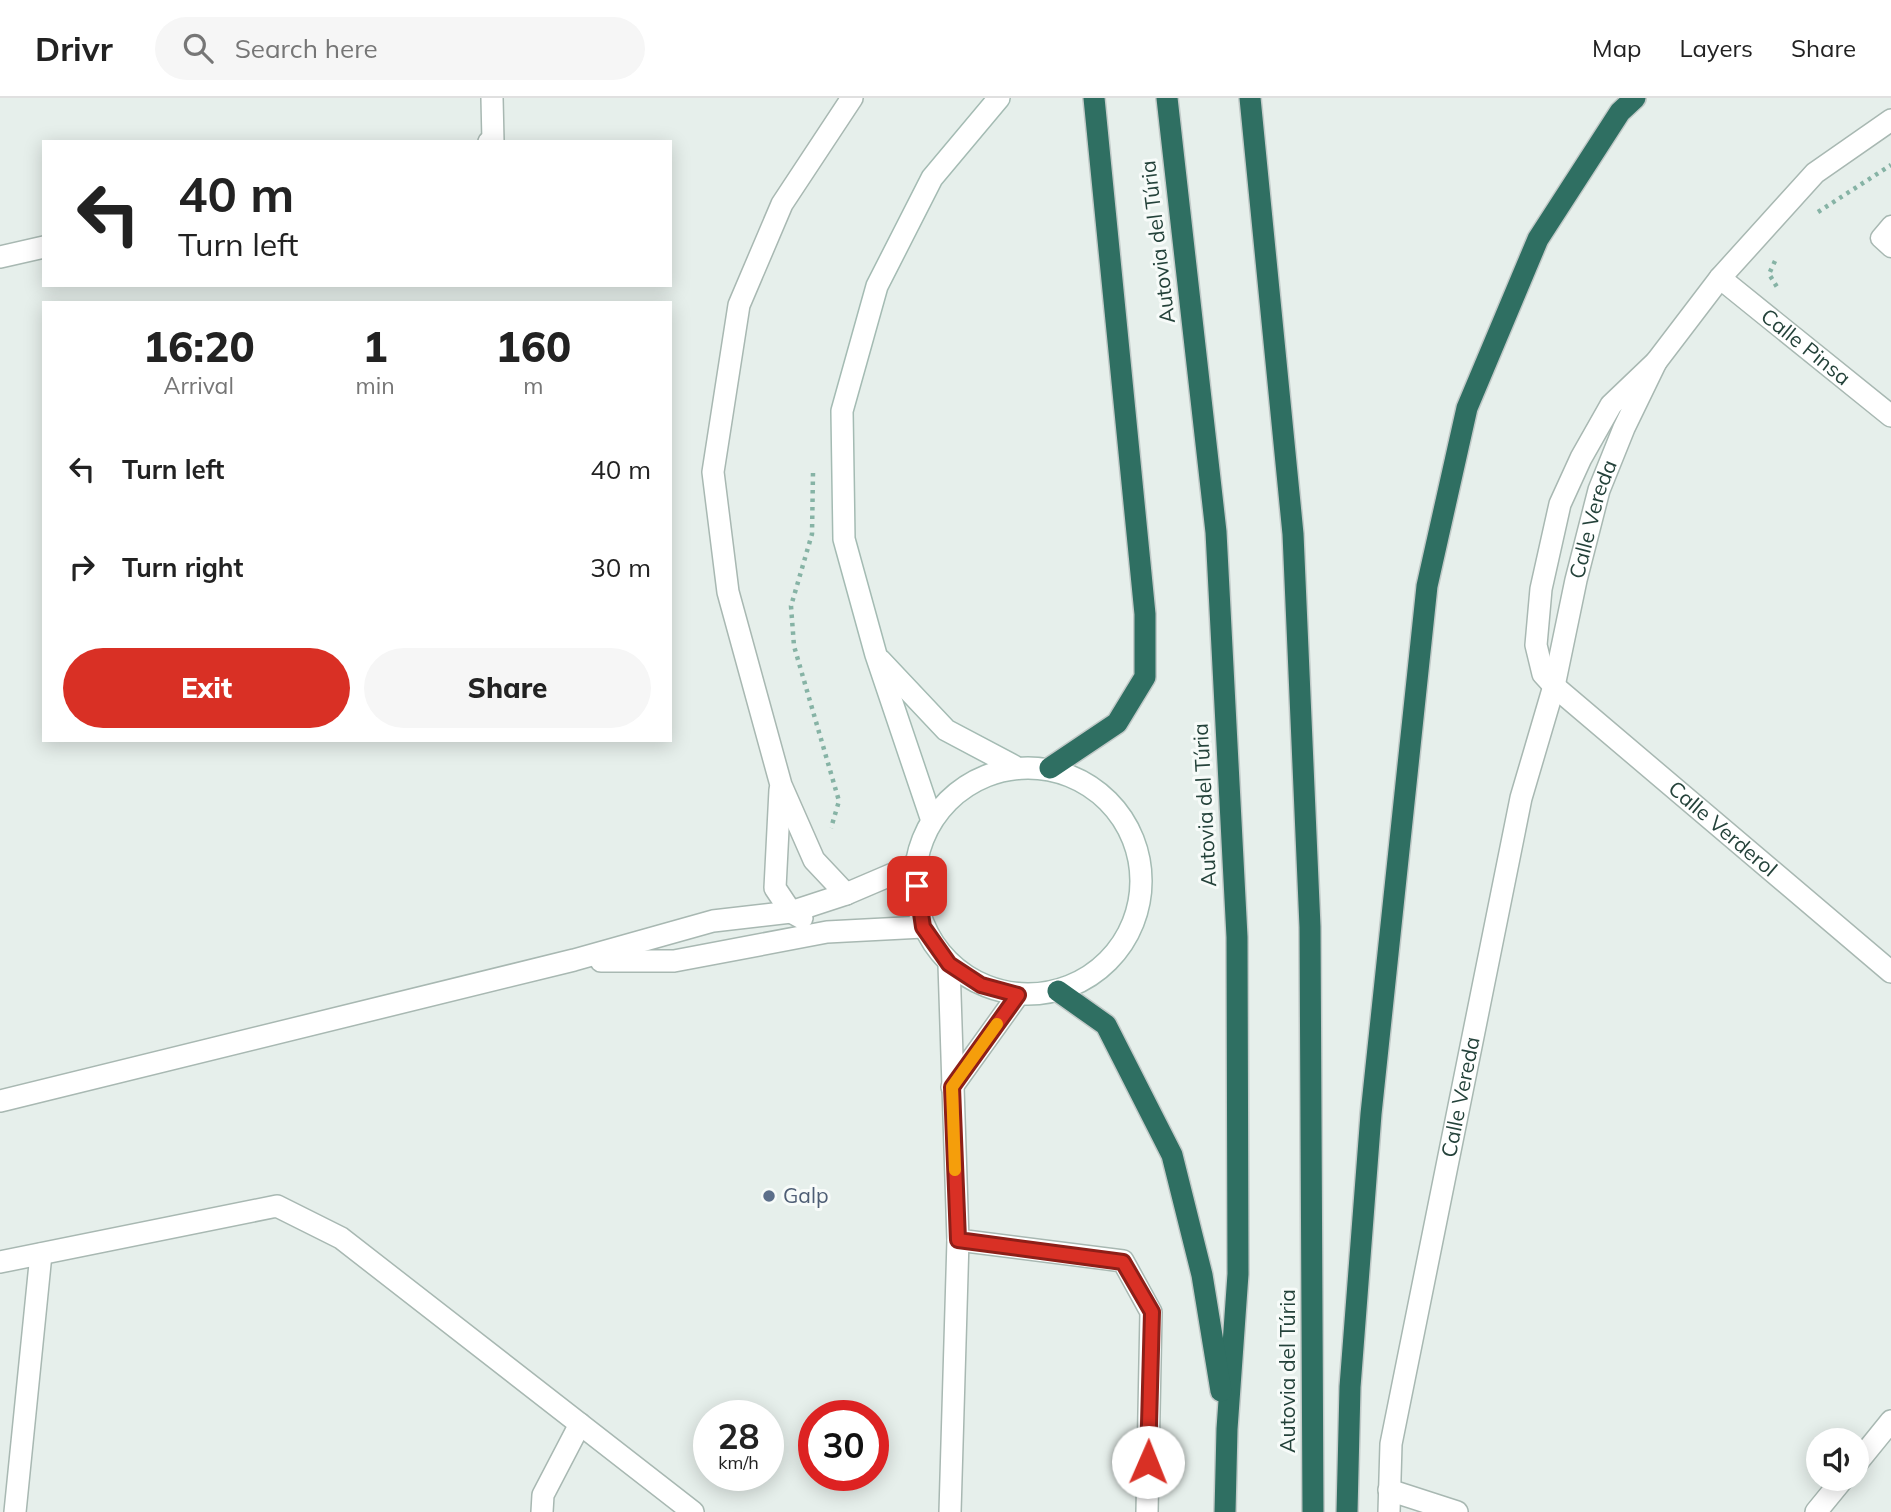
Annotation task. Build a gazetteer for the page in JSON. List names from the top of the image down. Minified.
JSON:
{"streets":{"highway":["Autovia del Túria"],"street":["Calle Pinsa","Calle Vereda","Calle Verderol"]},"crossings":[["Calle Pinsa","Calle Vereda"],["Calle Vereda","Calle Verderol"]],"places":["Galp"],"page":{"header":"Drivr","search":"Search here","nav":["Map","Layers","Share"],"turn":["40 m","Turn left"],"eta":["16:20","Arrival","1","min","160","m"],"list":[{"name":"Turn left","value":"40 m"},{"name":"Turn right","value":"30 m"}],"buttons":["Exit","Share"],"speed":"28 km/h","limit":"30"}}
